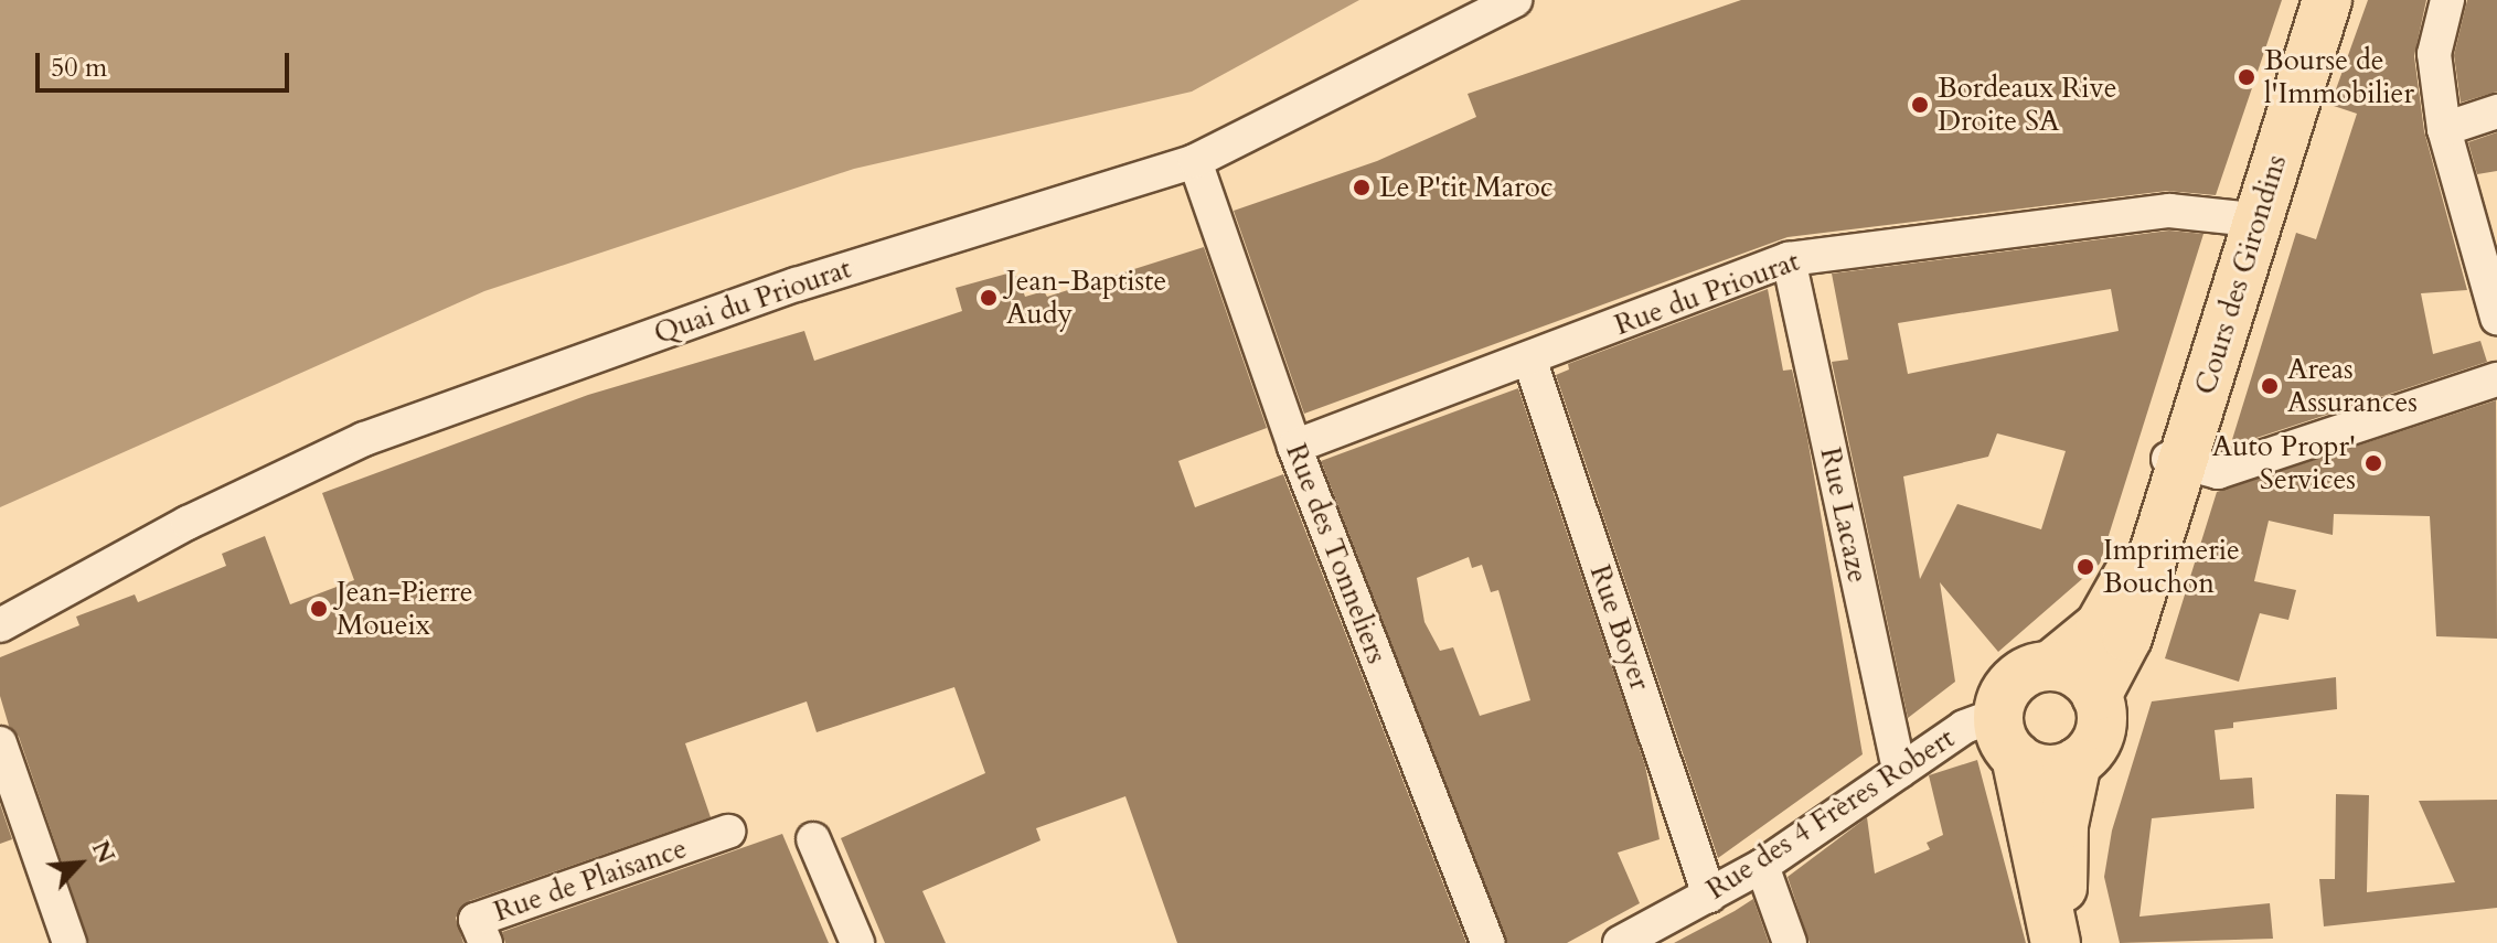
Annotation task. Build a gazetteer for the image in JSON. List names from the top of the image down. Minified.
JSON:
{"streets":{"main road":["Cours des Girondins"],"street":["Rue du Priourat","Quai du Priourat","Rue Lacaze","Rue des Tonneliers","Rue Boyer","Rue des 4 Frères Robert","Rue de Plaisance"]},"crossings":[["Cours des Girondins","Rue du Priourat"],["Cours des Girondins","Rue des 4 Frères Robert"],["Rue du Priourat","Rue Lacaze"],["Rue du Priourat","Rue des Tonneliers"],["Rue du Priourat","Rue Boyer"],["Quai du Priourat","Rue des Tonneliers"],["Rue Lacaze","Rue des 4 Frères Robert"],["Rue Boyer","Rue des 4 Frères Robert"]],"places":["Bourse de l'Immobilier","Bordeaux Rive Droite SA","Le P'tit Maroc","Jean-Baptiste Audy","Areas Assurances","Auto Propr' Services","Imprimerie Bouchon","Jean-Pierre Moueix"],"scale_bar":"50 m","north":"top right"}
